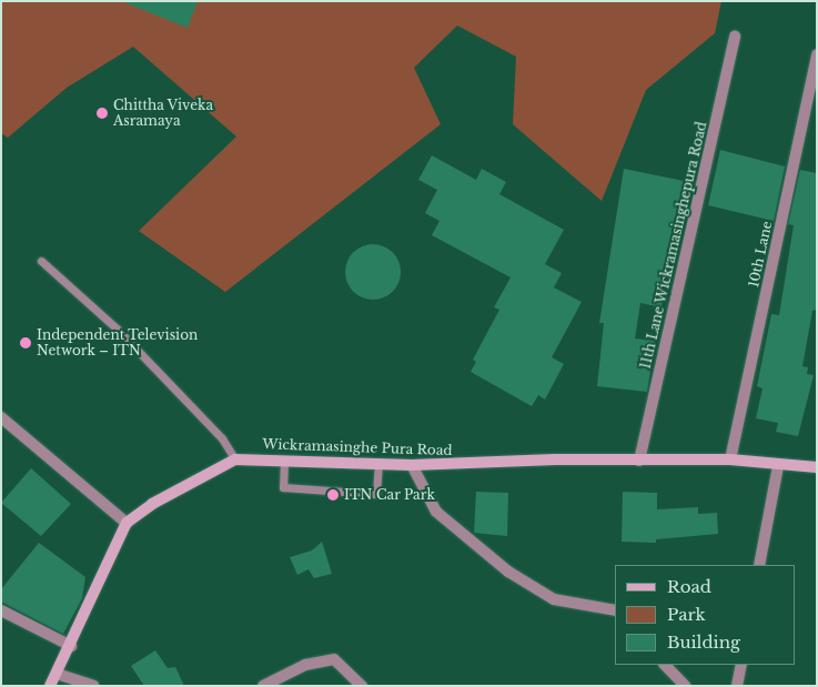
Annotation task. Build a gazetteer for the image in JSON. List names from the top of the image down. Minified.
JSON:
{"streets":{"street":["11th Lane Wickramasinghepura Road","10th Lane","Wickramasinghe Pura Road"]},"crossings":[["11th Lane Wickramasinghepura Road","Wickramasinghe Pura Road"],["10th Lane","Wickramasinghe Pura Road"]],"places":["Chittha Viveka Asramaya","Independent Television Network – ITN","ITN Car Park"],"legend":["Road","Park","Building"]}
